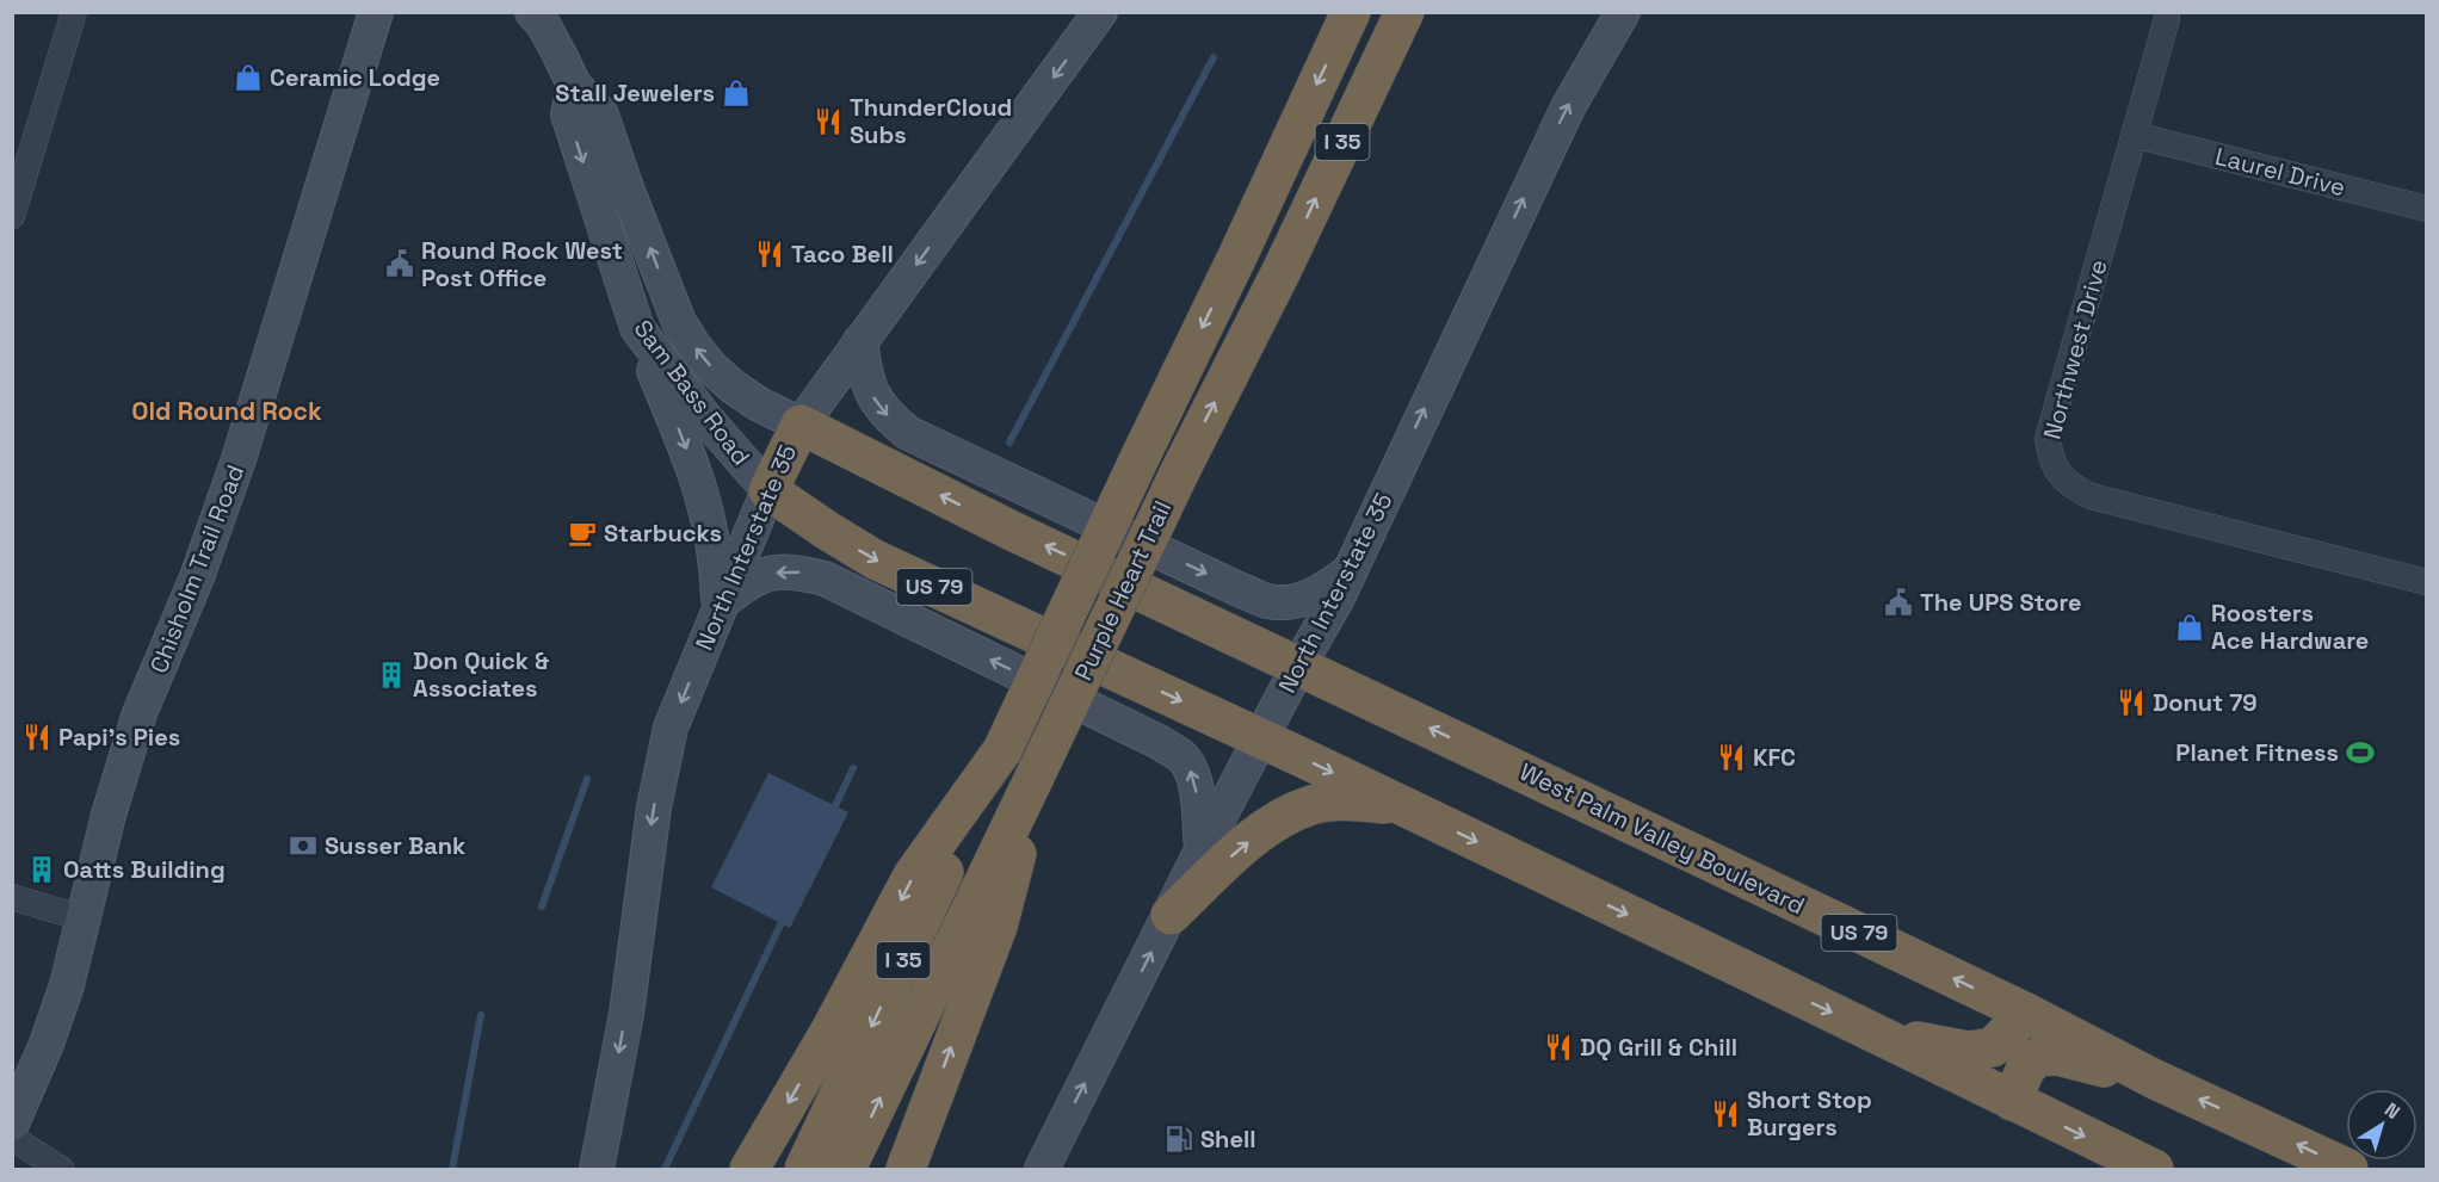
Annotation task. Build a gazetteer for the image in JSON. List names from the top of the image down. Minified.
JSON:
{"streets":{"highway":["I 35","North Interstate 35","US 79","Purple Heart Trail","West Palm Valley Boulevard"],"main road":["Sam Bass Road","Chisholm Trail Road"],"street":["Laurel Drive","Northwest Drive"]},"crossings":[["Laurel Drive","Northwest Drive"],["Sam Bass Road","North Interstate 35"],["Sam Bass Road","US 79"],["Sam Bass Road","West Palm Valley Boulevard"],["North Interstate 35","US 79"],["North Interstate 35","West Palm Valley Boulevard"]],"districts":["Old Round Rock"],"places":{"shop":["Ceramic Lodge","Stall Jewelers","Roosters Ace Hardware"],"restaurant":["ThunderCloud Subs","Taco Bell","Donut 79","Papi's Pies","KFC","DQ Grill & Chill","Short Stop Burgers"],"public building":["Round Rock West Post Office","The UPS Store"],"cafe":["Starbucks"],"building":["Don Quick & Associates","Oatts Building"],"sports":["Planet Fitness"],"bank":["Susser Bank"],"fuel station":["Shell"]},"north":"top right"}
